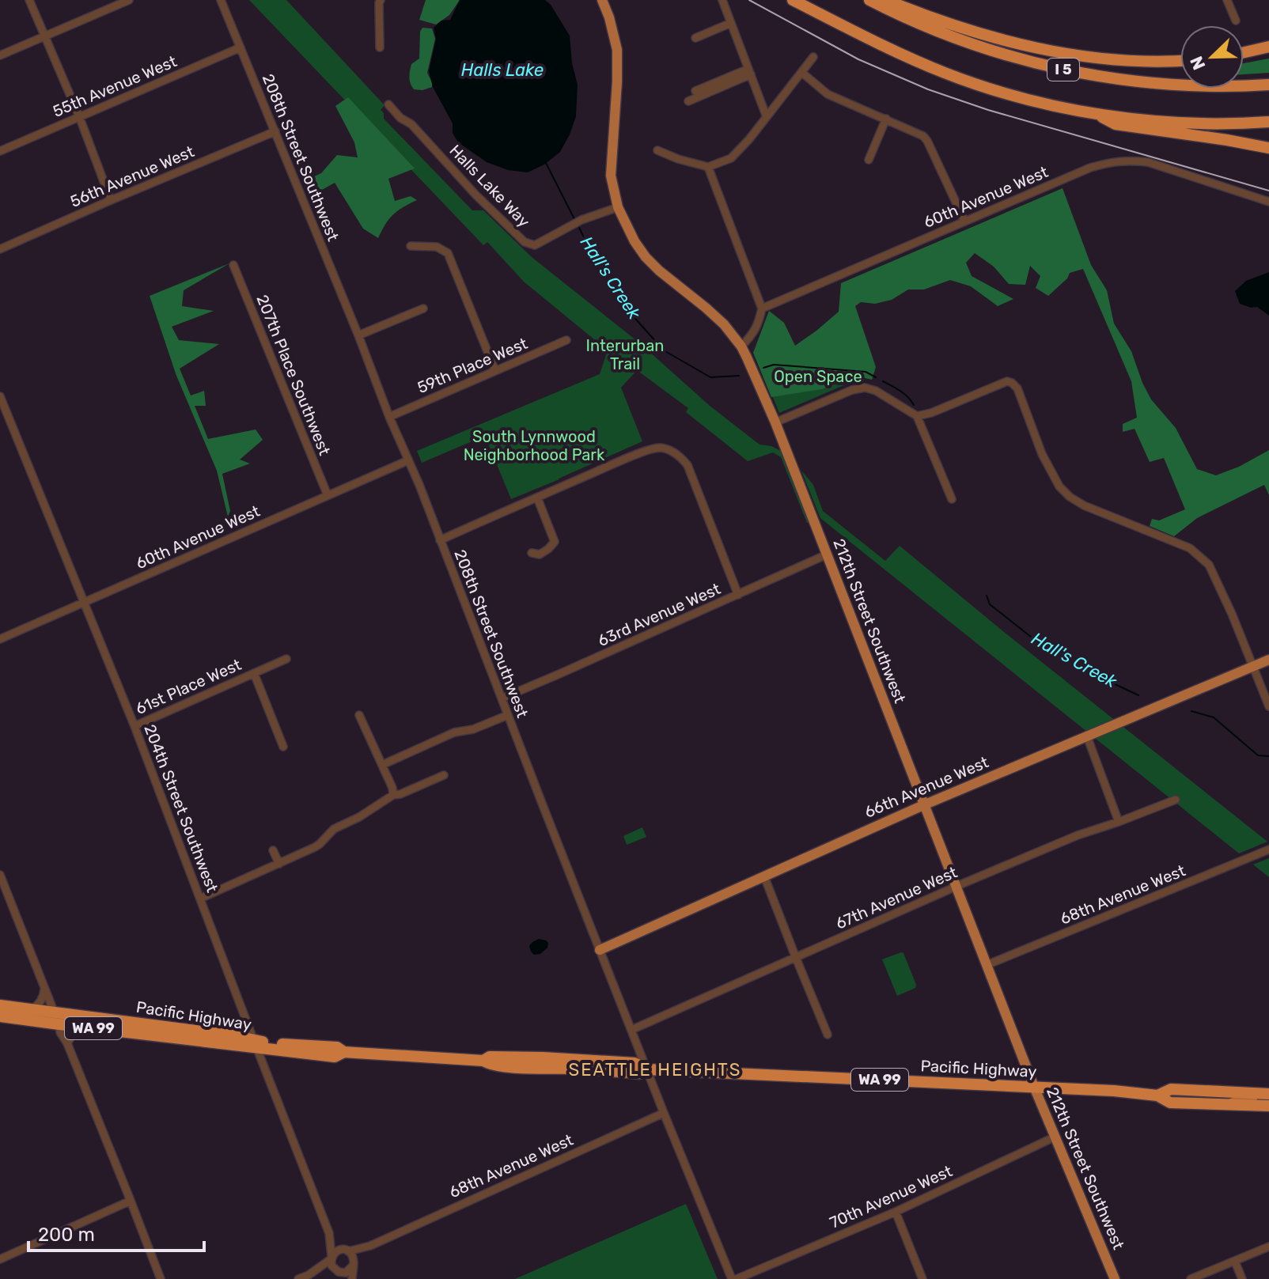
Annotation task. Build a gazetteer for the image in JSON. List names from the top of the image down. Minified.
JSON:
{"streets":{"highway":["I 5","Pacific Highway","WA 99"],"main road":["212th Street Southwest","66th Avenue West"],"street":["55th Avenue West","208th Street Southwest","56th Avenue West","Halls Lake Way","60th Avenue West","59th Place West","207th Place Southwest","63rd Avenue West","61st Place West","204th Street Southwest","68th Avenue West","67th Avenue West","70th Avenue West"]},"crossings":[["55th Avenue West","208th Street Southwest"],["208th Street Southwest","56th Avenue West"],["208th Street Southwest","60th Avenue West"],["208th Street Southwest","59th Place West"],["208th Street Southwest","63rd Avenue West"],["208th Street Southwest","66th Avenue West"],["208th Street Southwest","68th Avenue West"],["208th Street Southwest","67th Avenue West"],["208th Street Southwest","Pacific Highway"],["208th Street Southwest","70th Avenue West"],["Halls Lake Way","212th Street Southwest"],["60th Avenue West","207th Place Southwest"],["60th Avenue West","204th Street Southwest"],["63rd Avenue West","212th Street Southwest"],["212th Street Southwest","66th Avenue West"],["212th Street Southwest","68th Avenue West"],["212th Street Southwest","67th Avenue West"],["212th Street Southwest","Pacific Highway"],["212th Street Southwest","70th Avenue West"],["61st Place West","204th Street Southwest"],["204th Street Southwest","68th Avenue West"],["204th Street Southwest","Pacific Highway"]],"districts":["SEATTLE HEIGHTS"],"water":["Halls Lake","Hall's Creek"],"parks":["Interurban Trail","Open Space","South Lynnwood Neighborhood Park"],"scale_bar":"200 m","north":"bottom left"}
